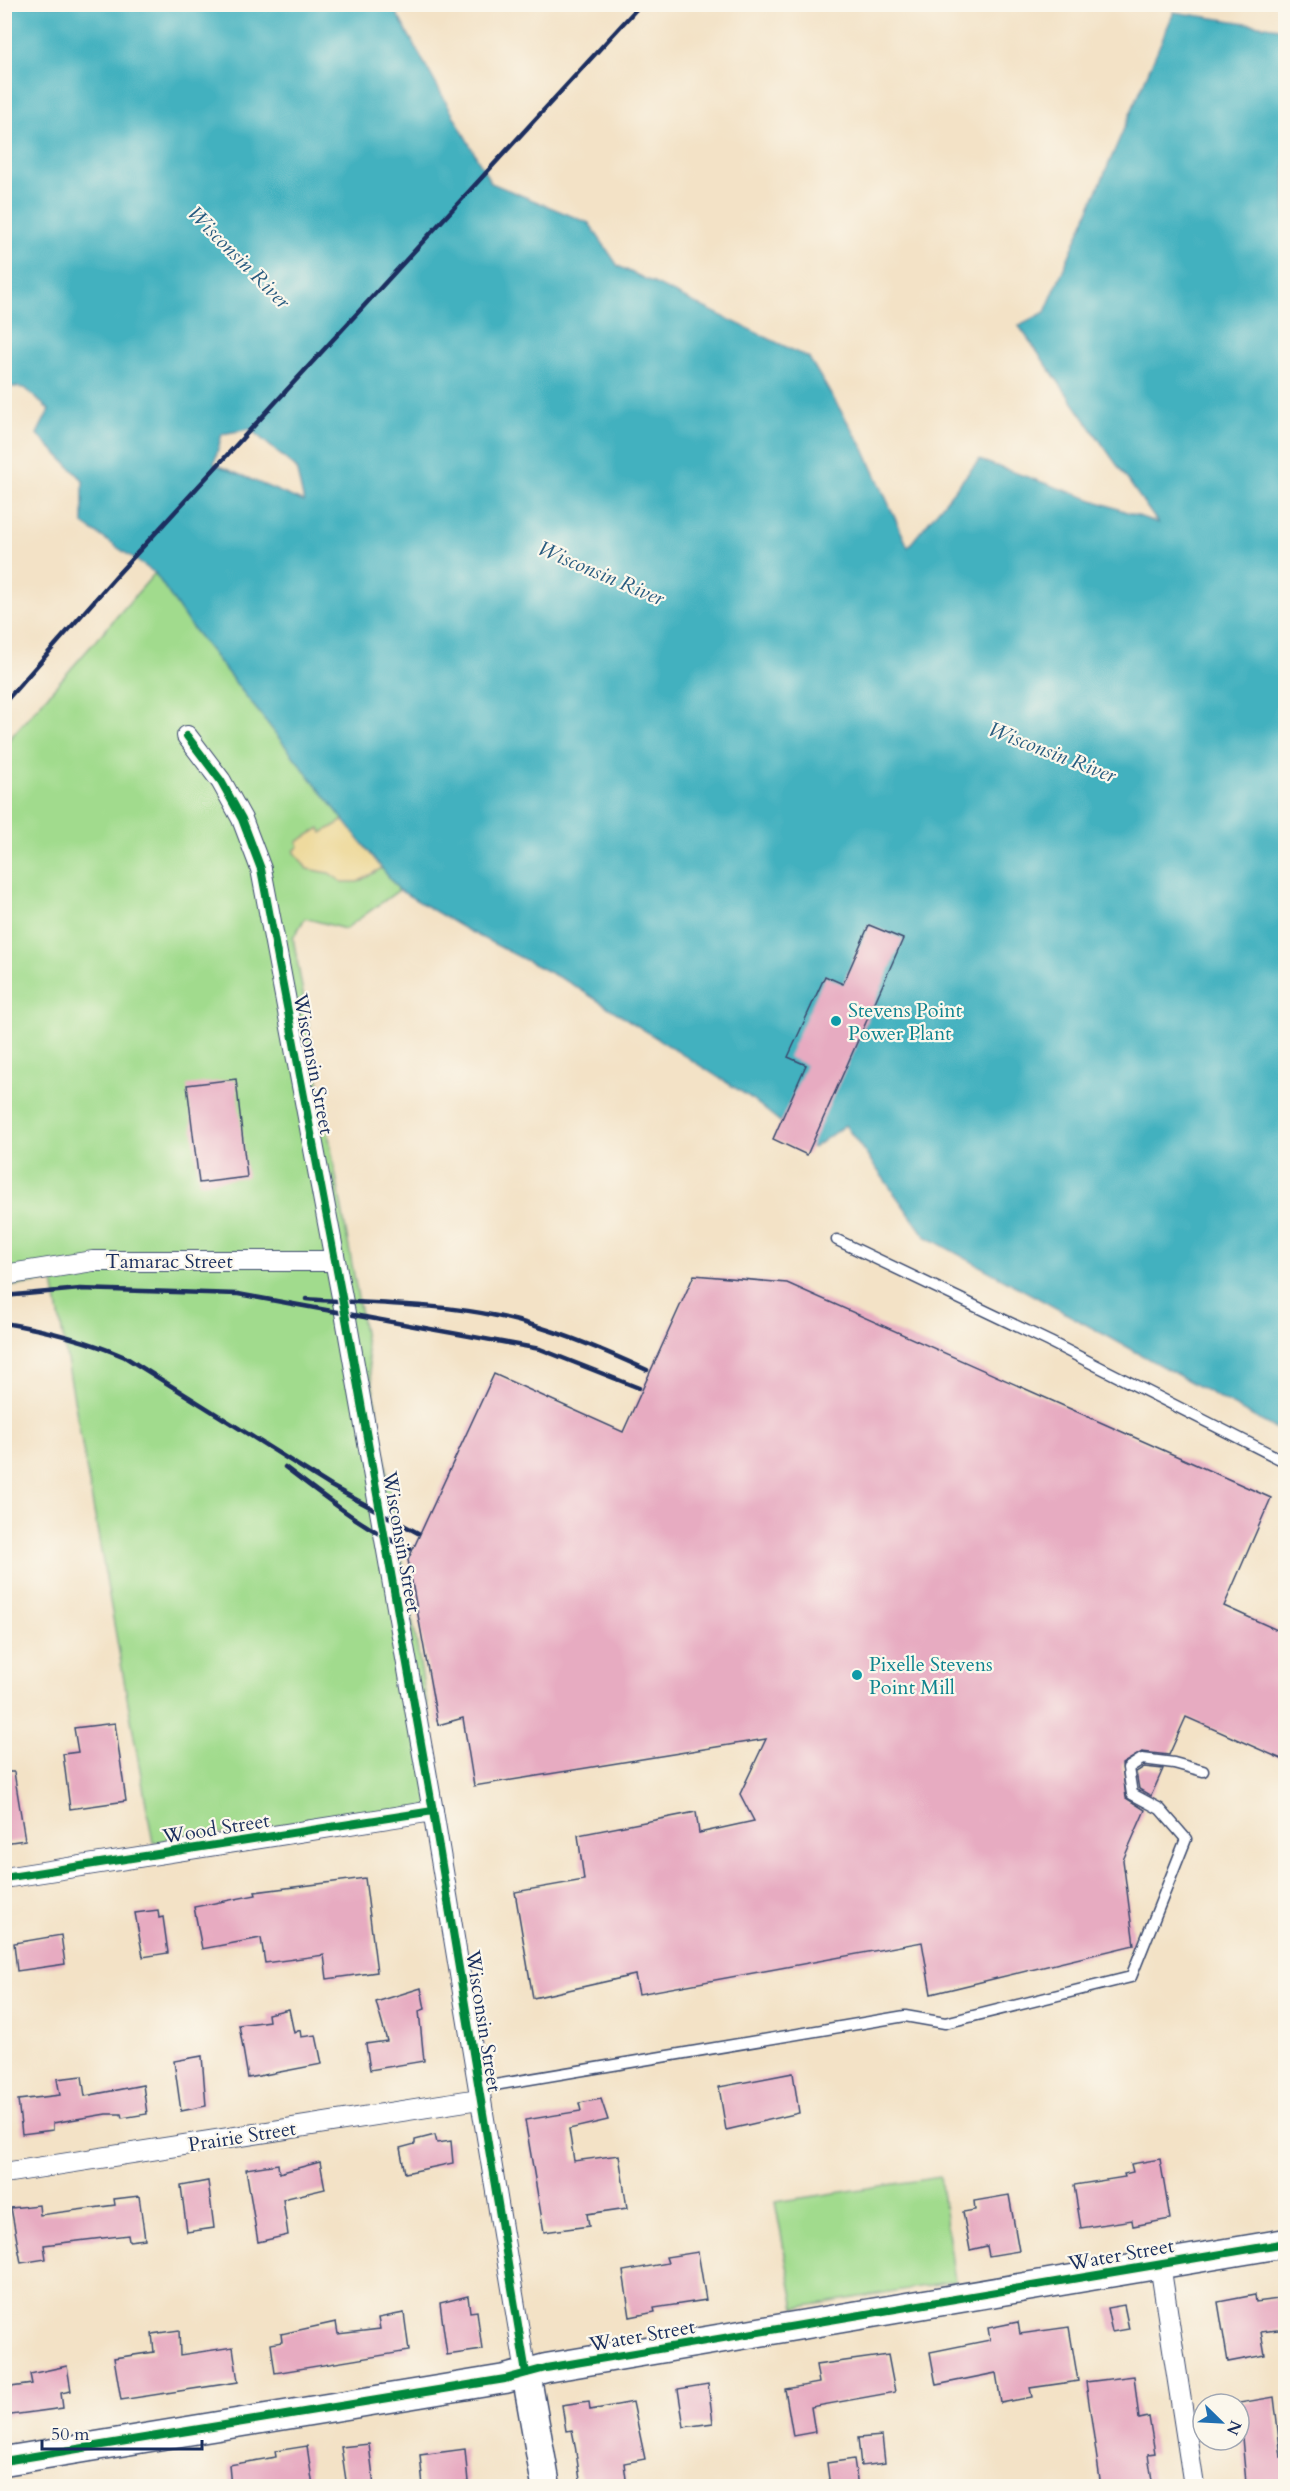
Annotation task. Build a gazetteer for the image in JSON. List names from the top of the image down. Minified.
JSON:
{"streets":{"street":["Wisconsin Street","Tamarac Street","Wood Street","Prairie Street","Water Street"]},"crossings":[["Wisconsin Street","Tamarac Street"],["Wisconsin Street","Wood Street"],["Wisconsin Street","Prairie Street"],["Wisconsin Street","Water Street"]],"water":["Wisconsin River"],"places":["Stevens Point Power Plant","Pixelle Stevens Point Mill"],"scale_bar":"50 m","north":"bottom right"}
